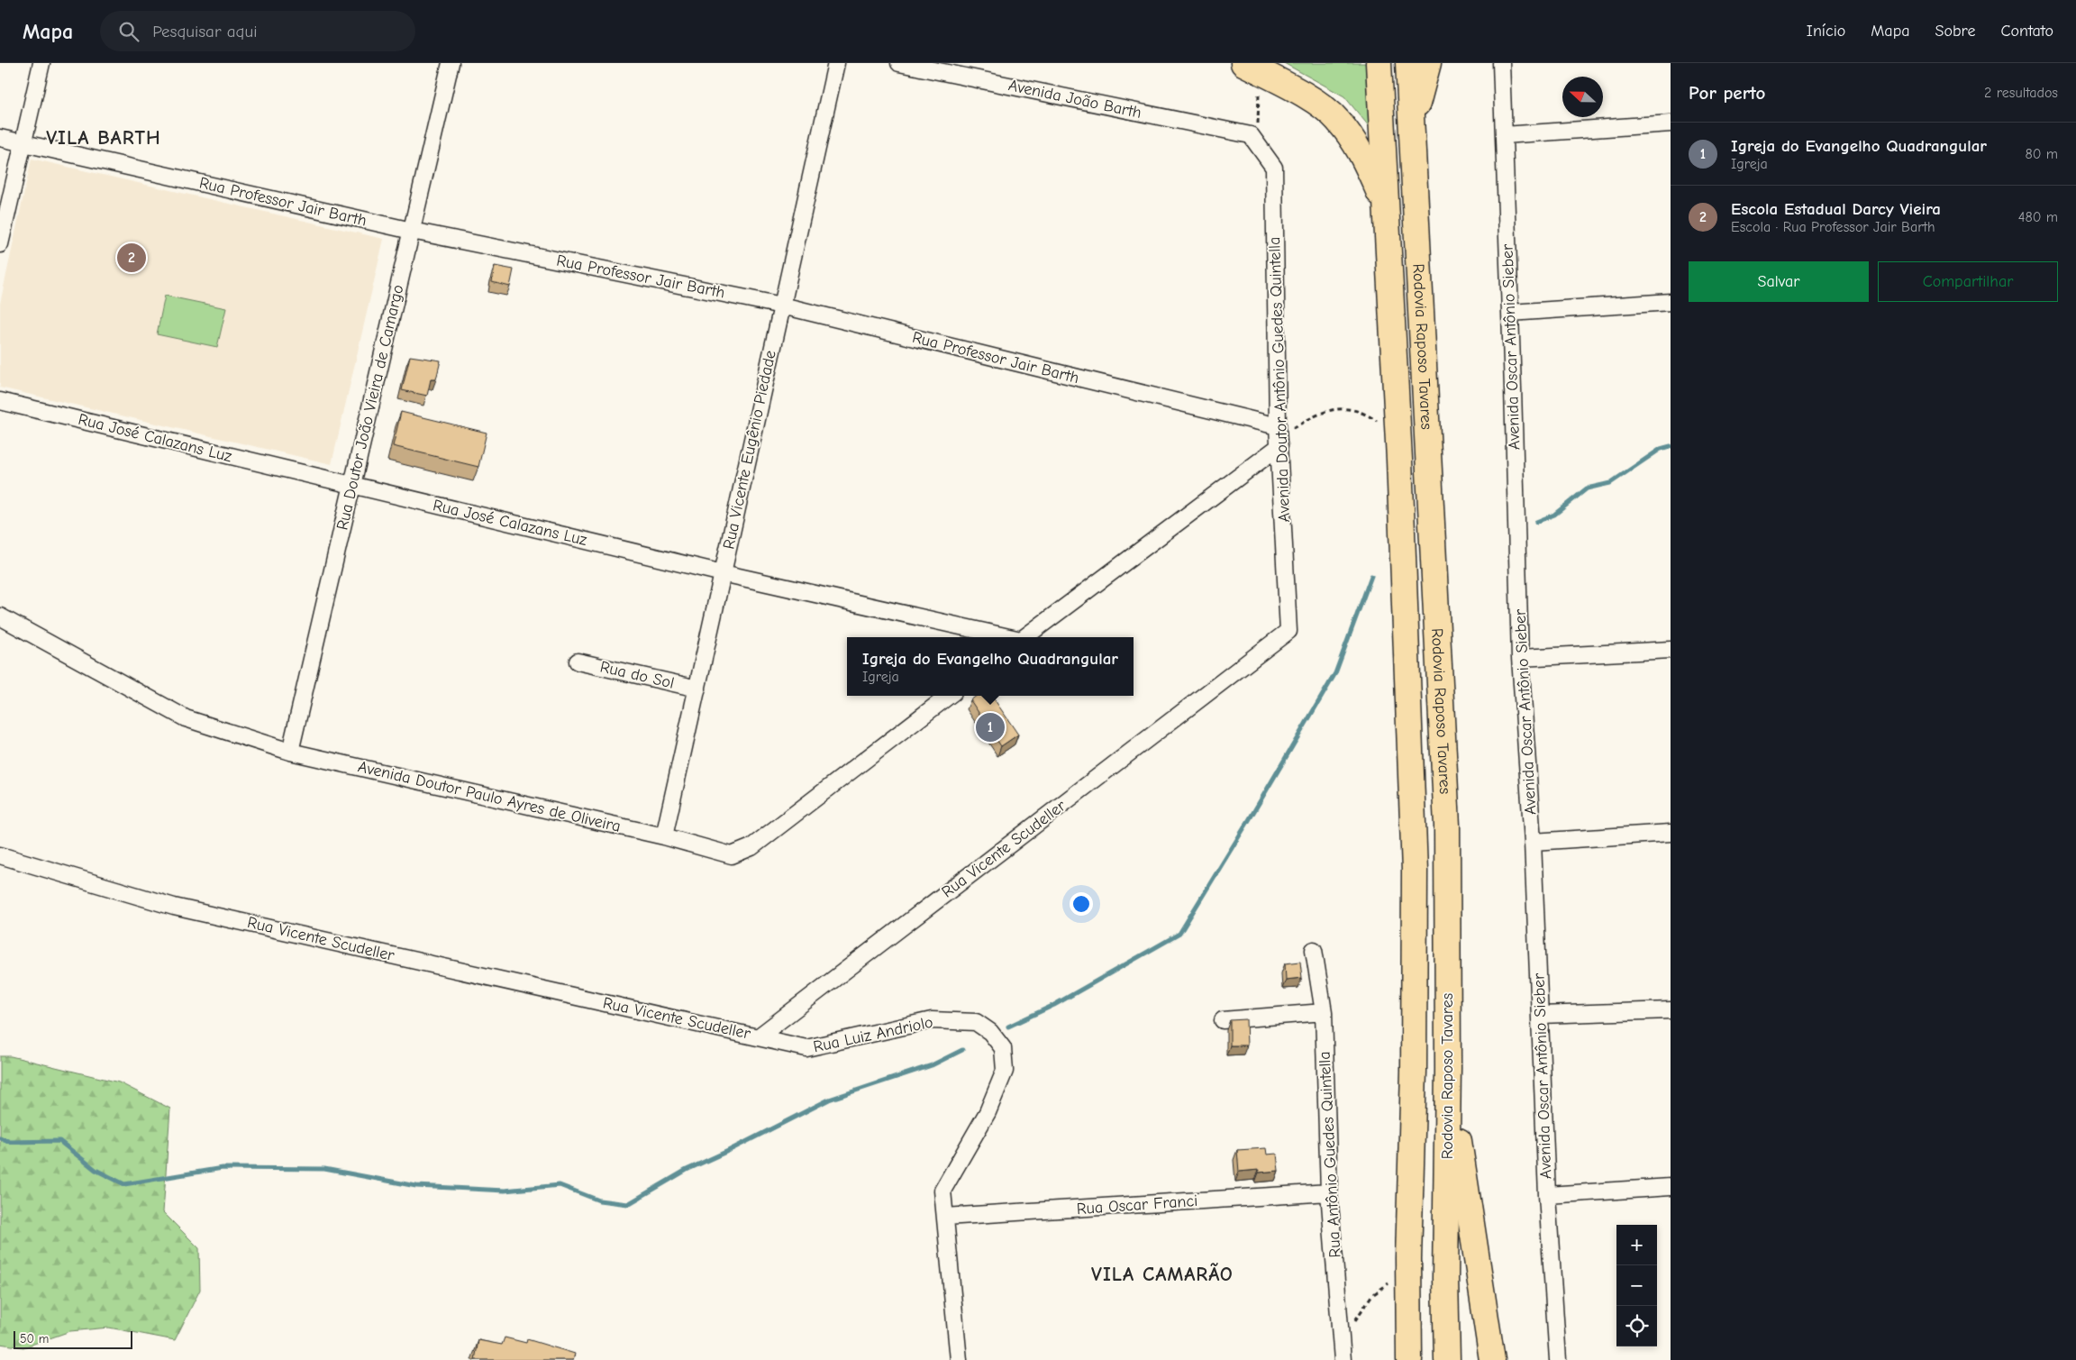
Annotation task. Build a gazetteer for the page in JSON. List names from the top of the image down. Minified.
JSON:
{"streets":{"highway":["Rodovia Raposo Tavares"],"street":["Avenida João Barth","Rua Professor Jair Barth","Avenida Oscar Antônio Sieber","Avenida Doutor Antônio Guedes Quintella","Rua Doutor João Vieira de Camargo","Rua José Calazans Luz","Rua Vicente Eugênio Piedade","Rua do Sol","Avenida Doutor Paulo Ayres de Oliveira","Rua Vicente Scudeller","Rua Luiz Andriolo","Rua Antônio Guedes Quintella","Rua Oscar Franci"]},"crossings":[["Avenida João Barth","Avenida Doutor Antônio Guedes Quintella"],["Rua Professor Jair Barth","Avenida Doutor Antônio Guedes Quintella"],["Rua Professor Jair Barth","Rua Doutor João Vieira de Camargo"],["Rua Professor Jair Barth","Rua Vicente Eugênio Piedade"],["Avenida Doutor Antônio Guedes Quintella","Rua Vicente Scudeller"],["Rua Doutor João Vieira de Camargo","Rua José Calazans Luz"],["Rua Doutor João Vieira de Camargo","Avenida Doutor Paulo Ayres de Oliveira"],["Rua José Calazans Luz","Rua Vicente Eugênio Piedade"],["Rua Vicente Eugênio Piedade","Rua do Sol"],["Rua Vicente Eugênio Piedade","Avenida Doutor Paulo Ayres de Oliveira"],["Rua Vicente Scudeller","Rua Luiz Andriolo"],["Rua Luiz Andriolo","Rua Oscar Franci"],["Rua Antônio Guedes Quintella","Rua Oscar Franci"]],"districts":["VILA BARTH","VILA CAMARÃO"],"scale_bar":"50 m","north":"left","page":{"header":"Mapa","search":"Pesquisar aqui","nav":["Início","Mapa","Sobre","Contato"],"heading":["Por perto","2 resultados"],"list":[{"mark":"1","name":"Igreja do Evangelho Quadrangular","note":"Igreja","value":"80 m"},{"mark":"2","name":"Escola Estadual Darcy Vieira","note":"Escola · Rua Professor Jair Barth","value":"480 m"}],"pins":["2","1"],"buttons":["Salvar","Compartilhar"],"popup":["Igreja do Evangelho Quadrangular","Igreja"],"map_buttons":["+","−"],"scale":"50 m"}}
